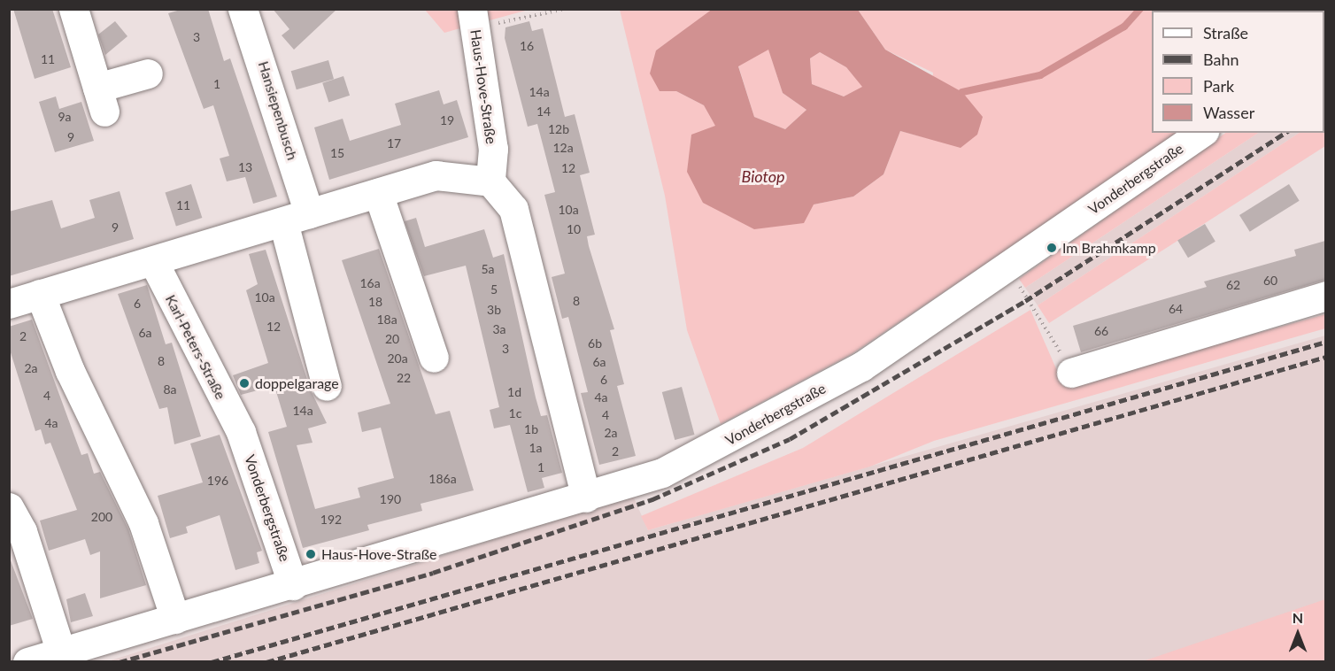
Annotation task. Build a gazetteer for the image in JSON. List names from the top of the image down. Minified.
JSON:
{"streets":{"street":["Haus-Hove-Straße","Hansiepenbusch","Vonderbergstraße","Karl-Peters-Straße"]},"crossings":[["Vonderbergstraße","Karl-Peters-Straße"]],"water":["Biotop"],"places":["Im Brahmkamp","doppelgarage","Haus-Hove-Straße"],"house_numbers":["3","16","11","1","14a","14","9a","19","12b","9","17","12a","15","13","12","11","10a","9","10","5a","60","16a","62","5","10a","8","18","6","64","3b","18a","12","3a","66","6a","2","20","6b","3","20a","8","6a","2a","22","6","8a","1d","4","4a","14a","1c","4","4a","1b","2a","1a","2","1","186a","196","190","200","192"],"legend":["Straße","Bahn","Park","Wasser"],"north":"top"}
